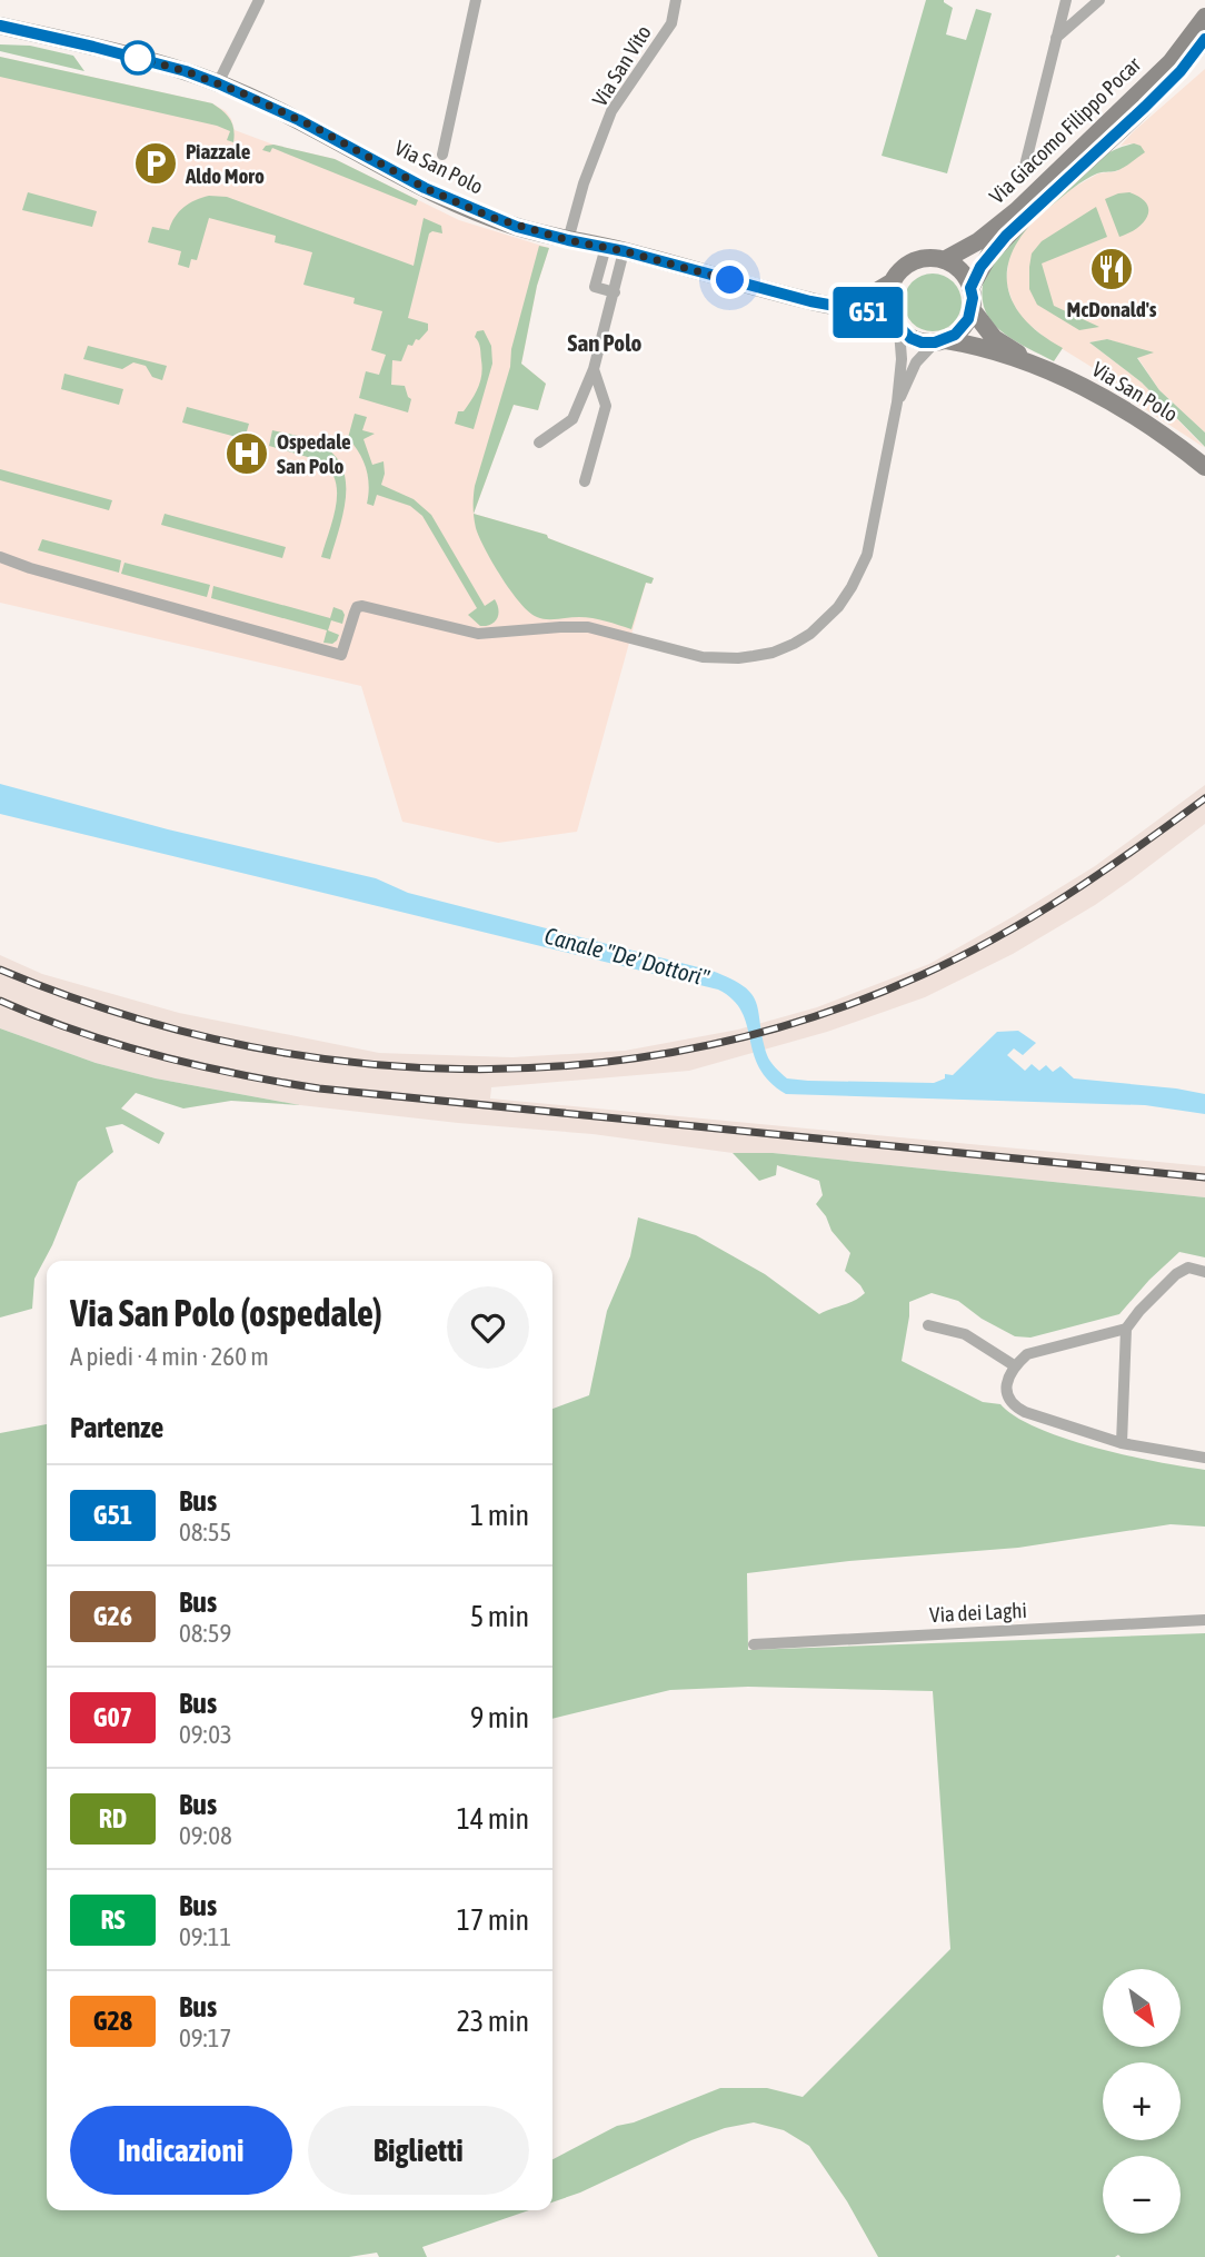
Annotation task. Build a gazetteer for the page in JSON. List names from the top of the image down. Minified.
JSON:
{"streets":{"main road":["Via Giacomo Filippo Pocar","Via San Polo"],"street":["Via San Vito","Via dei Laghi"]},"crossings":[["Via San Vito","Via San Polo"],["Via Giacomo Filippo Pocar","Via San Polo"]],"districts":["San Polo"],"water":["Canale \"De' Dottori\""],"places":{"parking":["Piazzale Aldo Moro"],"restaurant":["McDonald's"],"hospital":["Ospedale San Polo"]},"lines":["bus line G51"],"north":"bottom right","page":{"on_map":"G51","heading":[["Via San Polo (ospedale)","A piedi · 4 min · 260 m"],"Partenze"],"list":[{"mark":"G51","name":"Bus","note":"08:55","value":"1 min"},{"mark":"G26","name":"Bus","note":"08:59","value":"5 min"},{"mark":"G07","name":"Bus","note":"09:03","value":"9 min"},{"mark":"RD","name":"Bus","note":"09:08","value":"14 min"},{"mark":"RS","name":"Bus","note":"09:11","value":"17 min"},{"mark":"G28","name":"Bus","note":"09:17","value":"23 min"}],"map_buttons":["+","−"],"buttons":["Indicazioni","Biglietti"]}}
